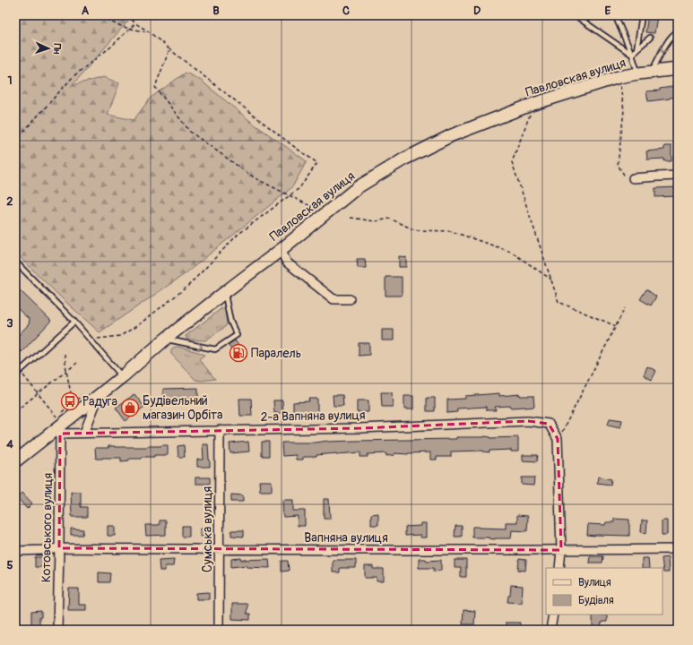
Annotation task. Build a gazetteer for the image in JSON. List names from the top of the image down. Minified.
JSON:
{"streets":{"main road":["Павловская вулиця"],"street":["2-а Вапняна вулиця","Котовського вулиця","Сумська вулиця","Вапняна вулиця"]},"crossings":[["Павловская вулиця","2-а Вапняна вулиця"],["Павловская вулиця","Котовського вулиця"],["2-а Вапняна вулиця","Котовського вулиця"],["2-а Вапняна вулиця","Сумська вулиця"],["Котовського вулиця","Вапняна вулиця"],["Сумська вулиця","Вапняна вулиця"]],"places":{"fuel station":["Паралель"],"bus stop":["Радуга"],"shop":["Будівельний магазин Орбіта"]},"legend":["Вулиця","Будівля"],"north":"right","grid":{"columns":["A","B","C","D","E"],"rows":["1","2","3","4","5"]}}
